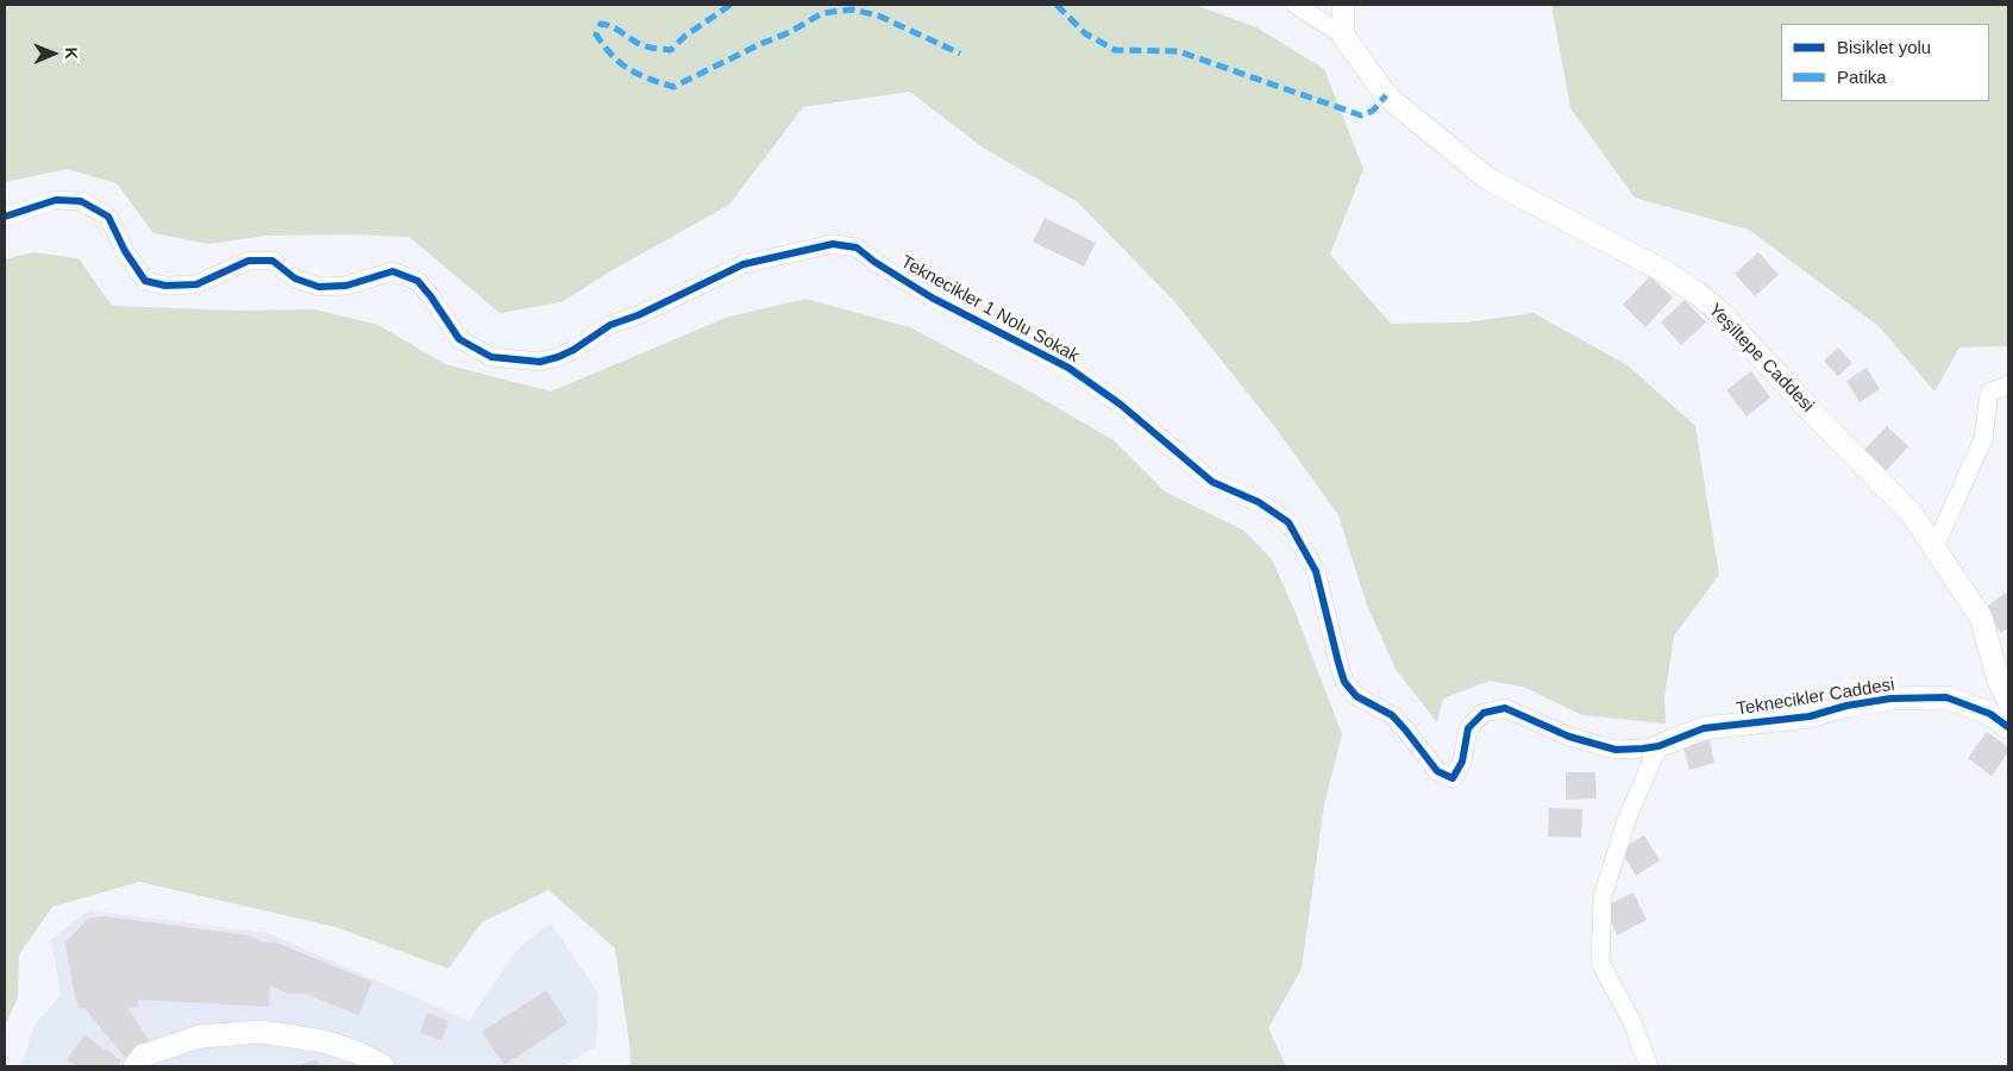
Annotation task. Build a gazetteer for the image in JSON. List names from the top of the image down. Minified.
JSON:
{"streets":{"street":["Teknecikler 1 Nolu Sokak","Yeşiltepe Caddesi","Teknecikler Caddesi"]},"crossings":[["Teknecikler 1 Nolu Sokak","Teknecikler Caddesi"]],"legend":["Bisiklet yolu","Patika"],"north":"right"}
